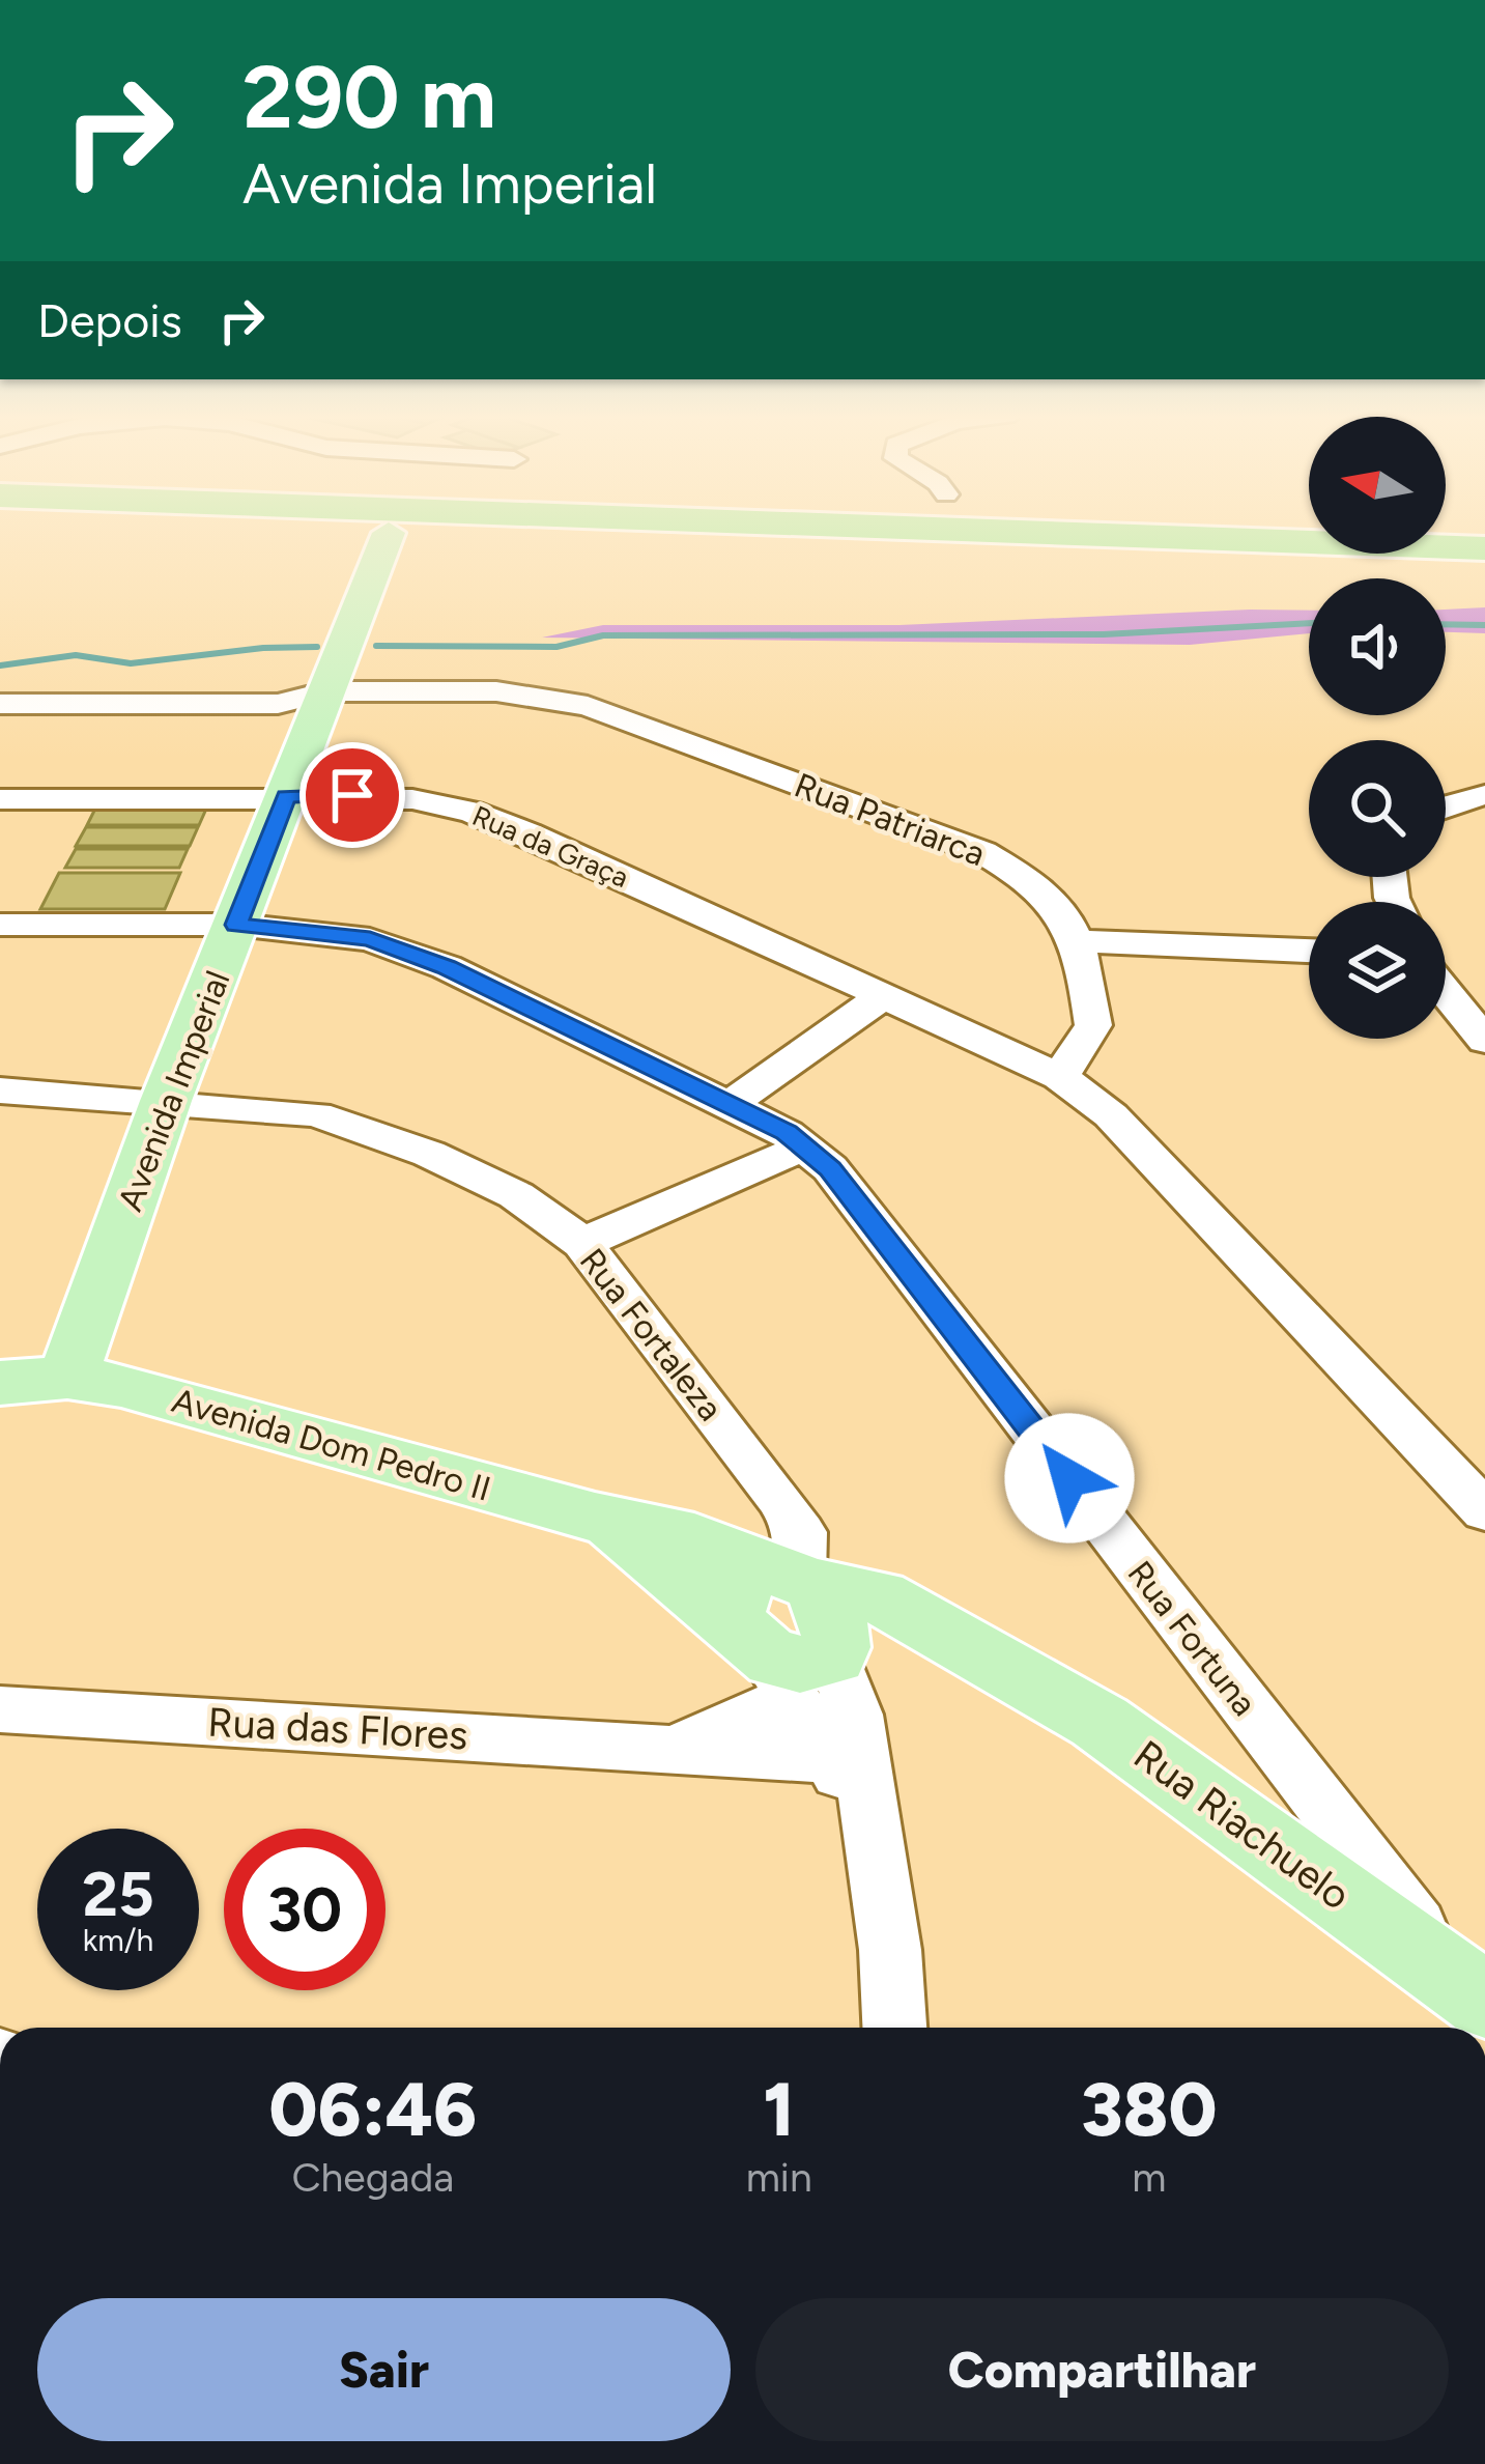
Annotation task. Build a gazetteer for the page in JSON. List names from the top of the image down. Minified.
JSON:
{"streets":{"main road":["Avenida Imperial","Avenida Dom Pedro II","Rua Riachuelo"],"street":["Rua Patriarca","Rua da Graça","Rua Fortaleza","Rua Fortuna","Rua das Flores"]},"crossings":[["Rua Patriarca","Rua da Graça"],["Rua Patriarca","Avenida Imperial"],["Rua da Graça","Avenida Imperial"],["Avenida Imperial","Rua Fortaleza"],["Avenida Imperial","Avenida Dom Pedro II"],["Avenida Imperial","Rua Fortuna"],["Rua Fortaleza","Avenida Dom Pedro II"],["Rua Fortaleza","Rua das Flores"],["Rua Fortaleza","Rua Riachuelo"],["Avenida Dom Pedro II","Rua das Flores"],["Avenida Dom Pedro II","Rua Riachuelo"],["Rua Fortuna","Rua Riachuelo"],["Rua das Flores","Rua Riachuelo"]],"north":"left","page":{"turn":["290 m","Avenida Imperial"],"then":"Depois","speed":"25 km/h","limit":"30","eta":["06:46","Chegada","1","min","380","m"],"buttons":["Sair","Compartilhar"]}}
